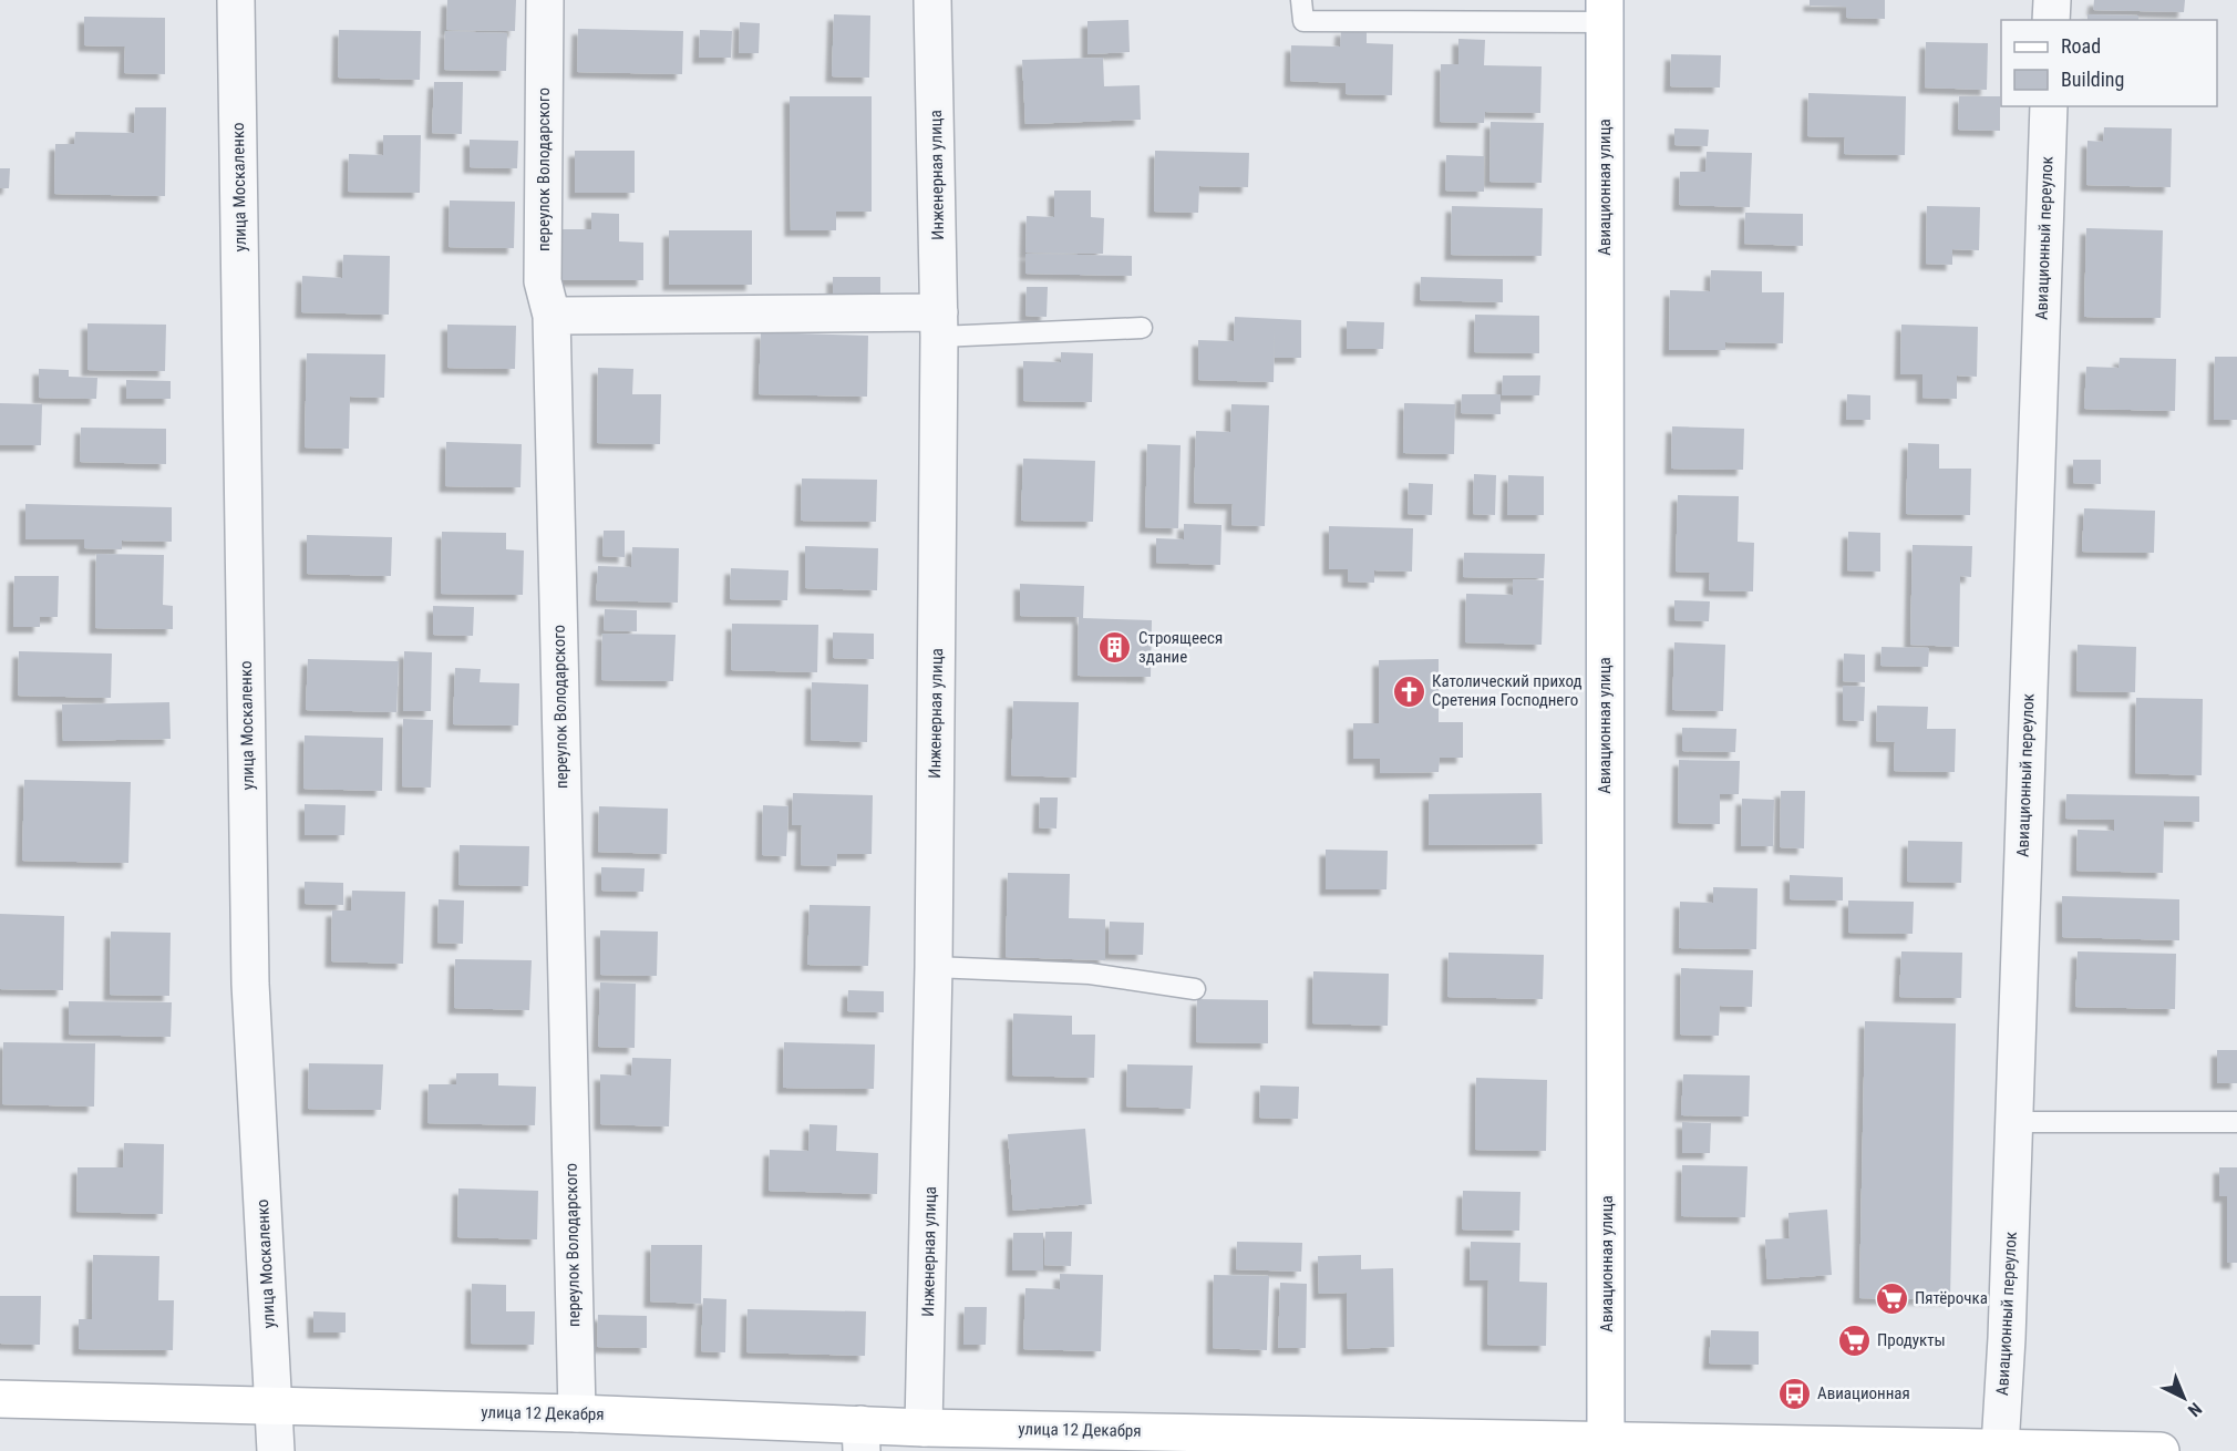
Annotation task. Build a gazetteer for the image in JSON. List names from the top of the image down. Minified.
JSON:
{"streets":{"main road":["Авиационная улица","улица 12 Декабря"],"street":["переулок Володарского","Инженерная улица","улица Москаленко","Авиационный переулок"]},"crossings":[["переулок Володарского","улица 12 Декабря"],["Инженерная улица","улица 12 Декабря"],["улица Москаленко","улица 12 Декабря"],["Авиационная улица","улица 12 Декабря"],["Авиационный переулок","улица 12 Декабря"]],"places":{"building":["Строящееся здание"],"church":["Католический приход Сретения Господнего"],"supermarket":["Пятёрочка","Продукты"],"bus stop":["Авиационная"]},"legend":["Road","Building"],"north":"bottom right"}
